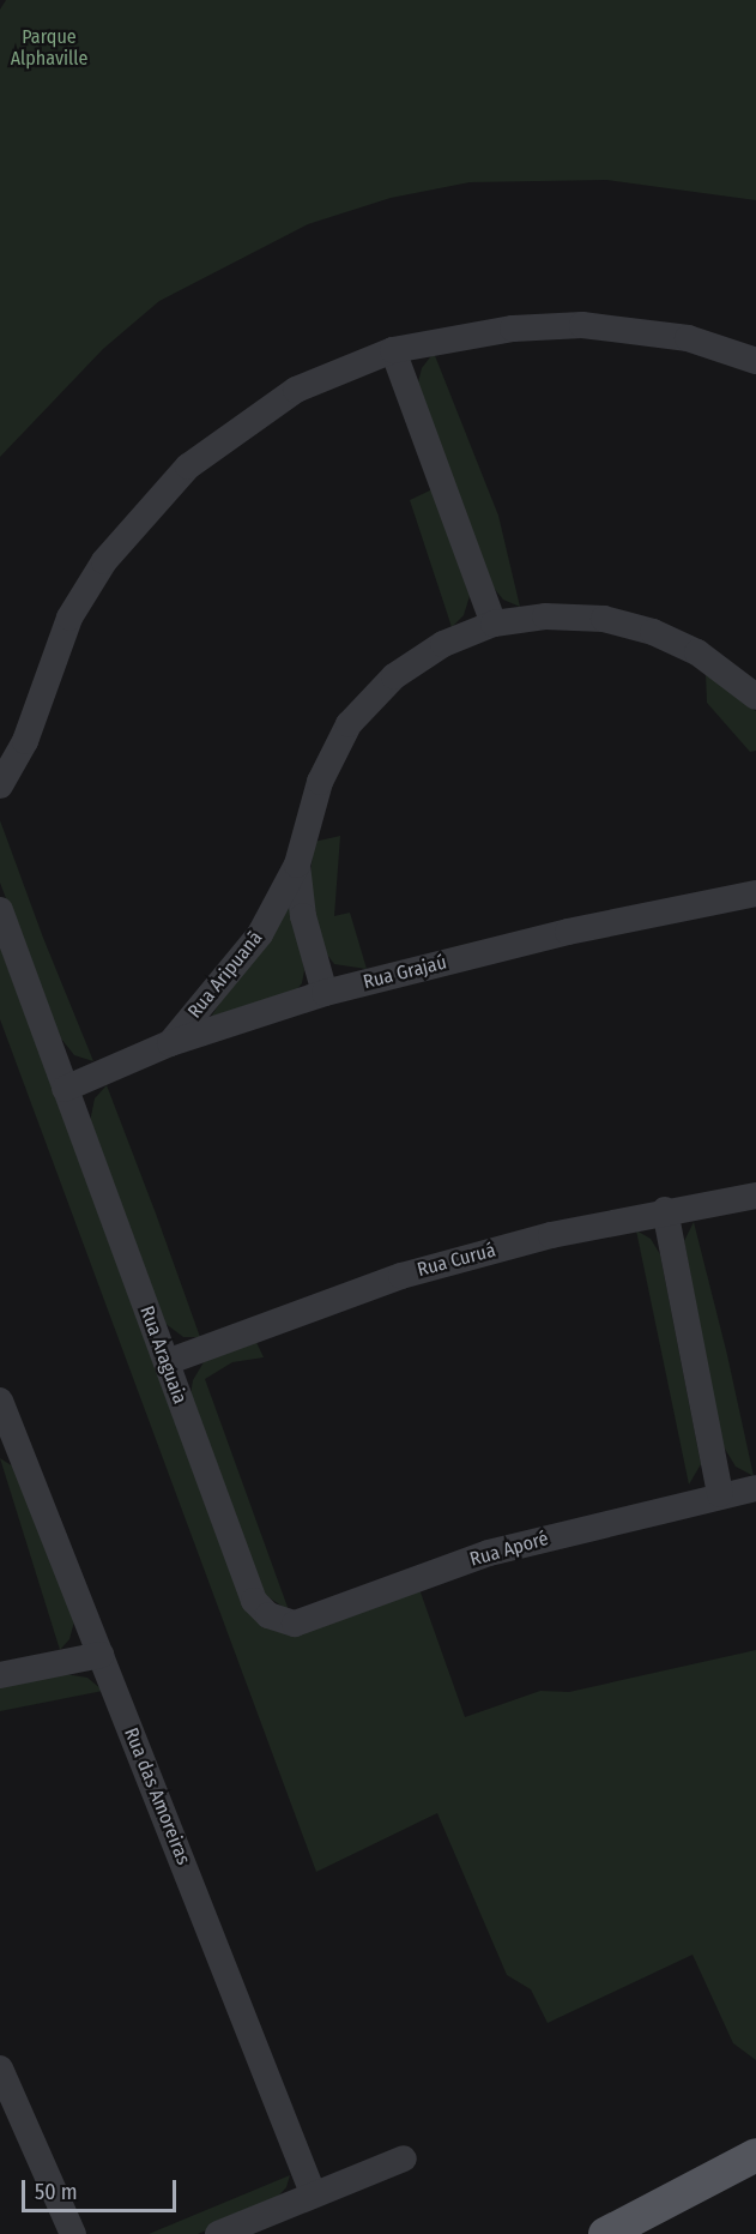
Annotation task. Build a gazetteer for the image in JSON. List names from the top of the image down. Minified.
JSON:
{"streets":{"street":["Rua Grajaú","Rua Aripuanã","Rua Curuá","Rua Araguaia","Rua Aporé","Rua das Amoreiras"]},"crossings":[["Rua Grajaú","Rua Aripuanã"],["Rua Grajaú","Rua Araguaia"],["Rua Curuá","Rua Araguaia"],["Rua Araguaia","Rua Aporé"]],"parks":["Parque Alphaville"],"scale_bar":"50 m"}
